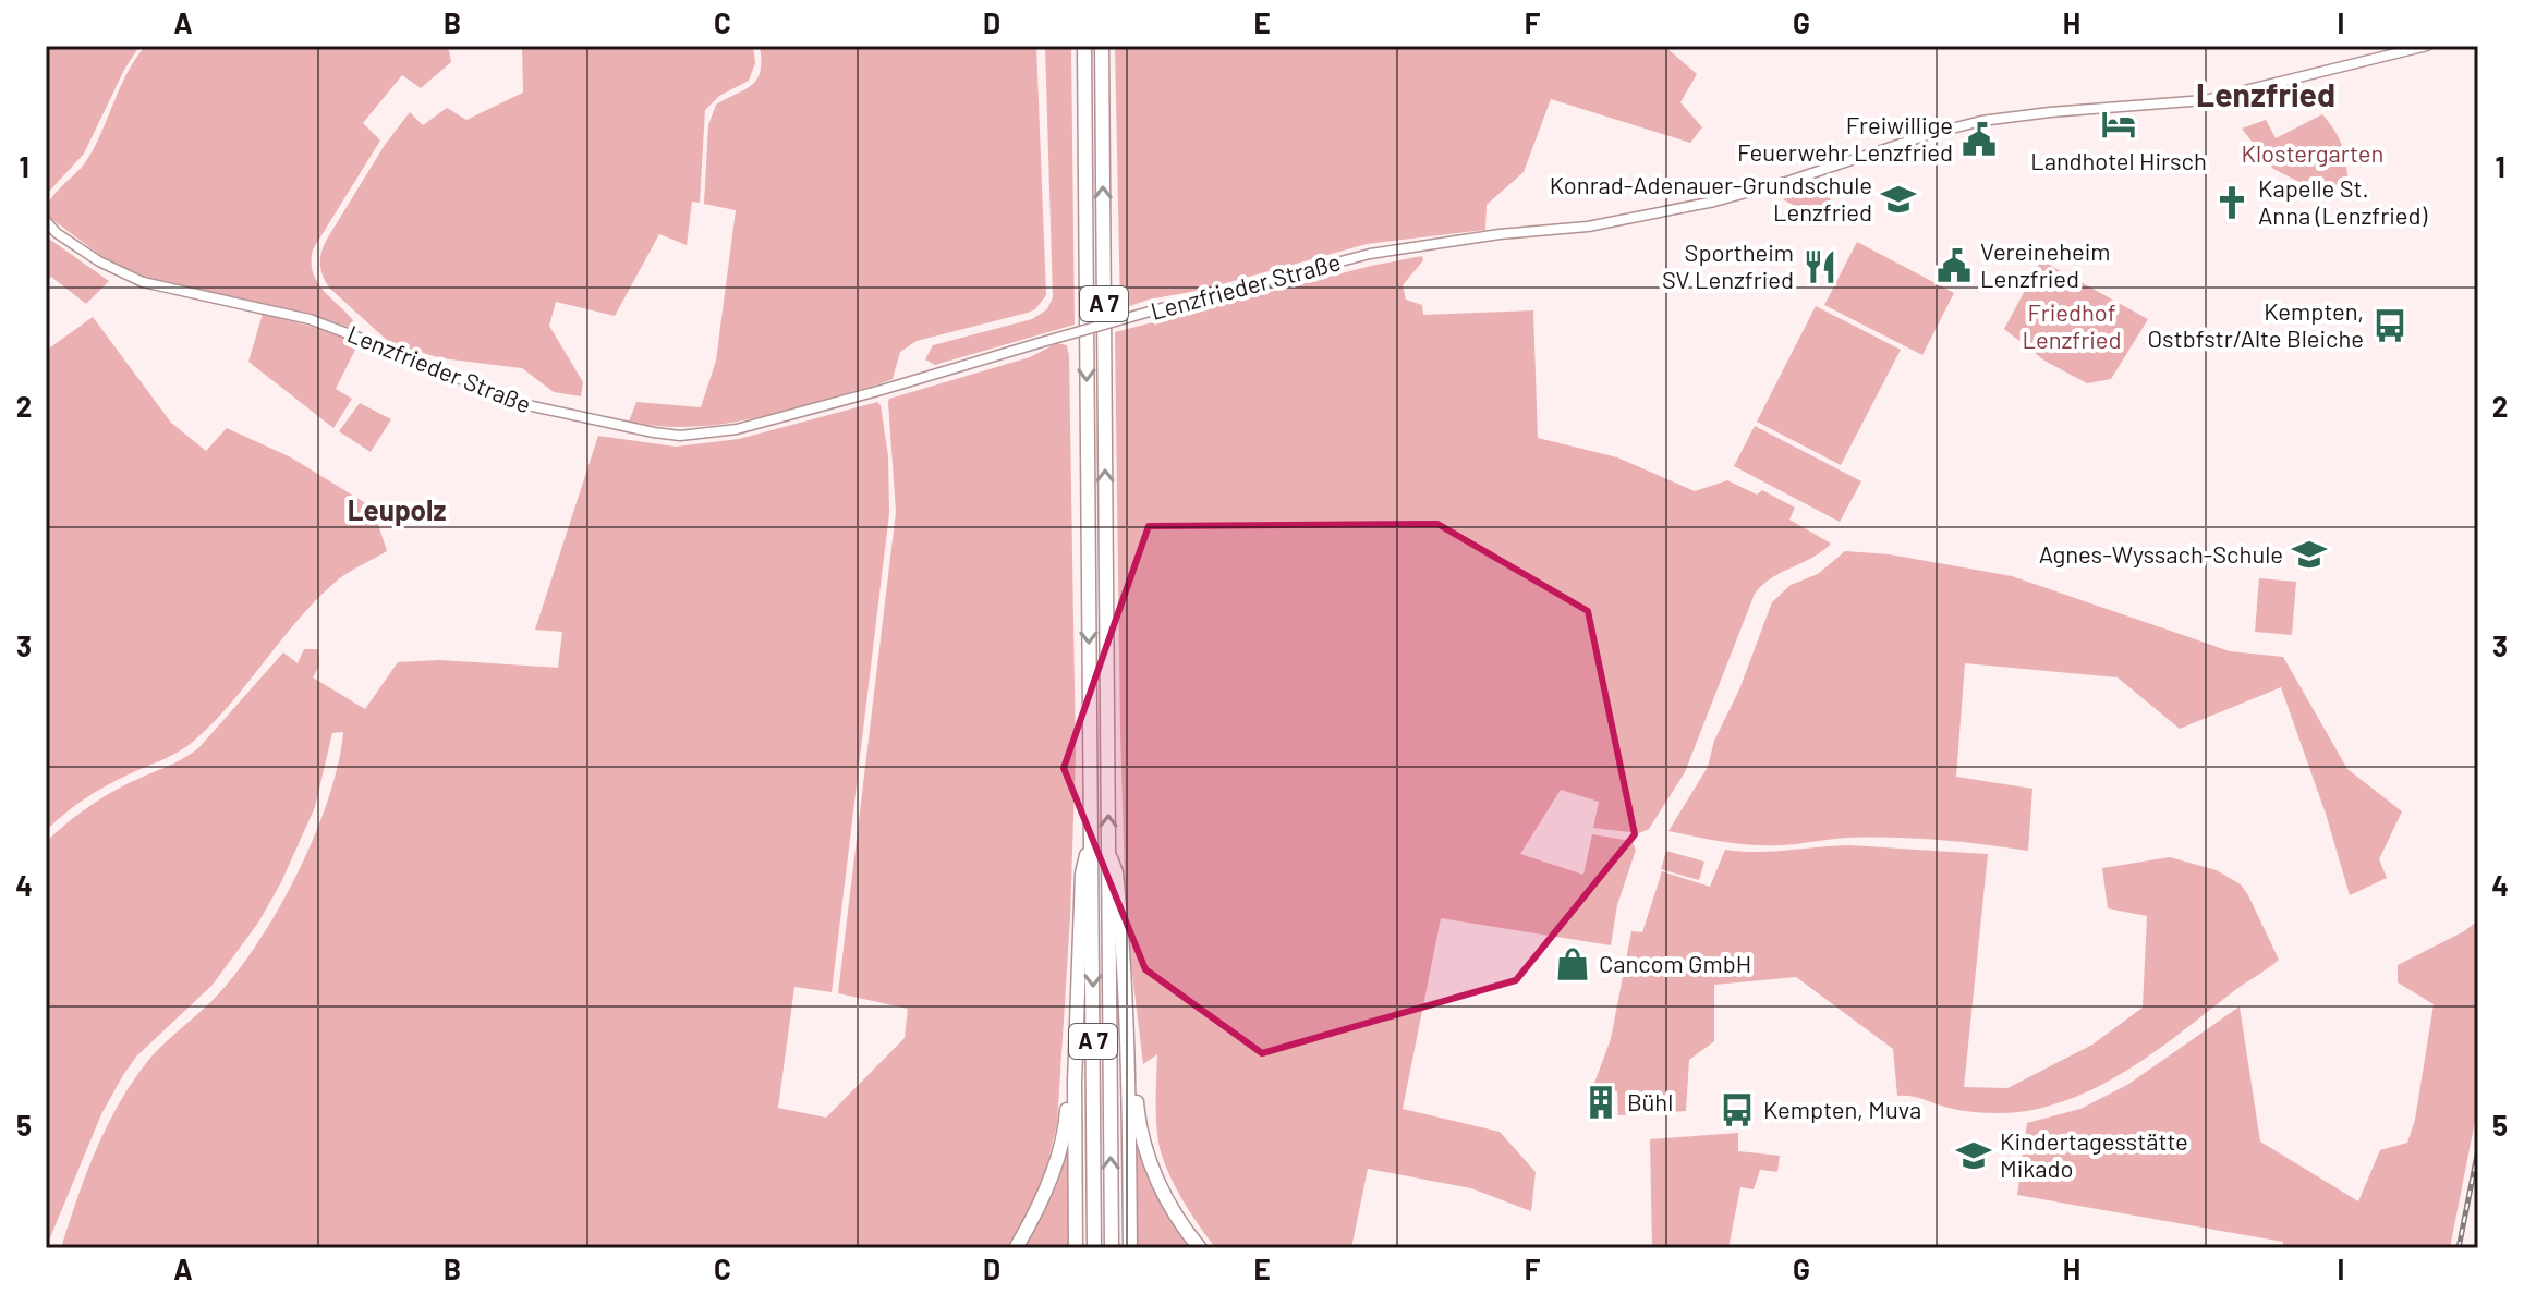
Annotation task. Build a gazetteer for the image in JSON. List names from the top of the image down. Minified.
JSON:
{"streets":{"highway":["A 7"],"street":["Lenzfrieder Straße"]},"districts":["Lenzfried","Leupolz"],"parks":["Klostergarten","Friedhof Lenzfried"],"places":{"hotel":["Landhotel Hirsch"],"public building":["Freiwillige Feuerwehr Lenzfried","Vereineheim Lenzfried"],"school or university":["Konrad-Adenauer-Grundschule Lenzfried","Agnes-Wyssach-Schule","Kindertagesstätte Mikado"],"church":["Kapelle St. Anna (Lenzfried)"],"restaurant":["Sportheim SV Lenzfried"],"bus stop":["Kempten, Ostbfstr/Alte Bleiche","Kempten, Muva"],"shop":["Cancom GmbH"],"building":["Bühl"]},"grid":{"columns":["A","B","C","D","E","F","G","H","I"],"rows":["1","2","3","4","5"]}}
